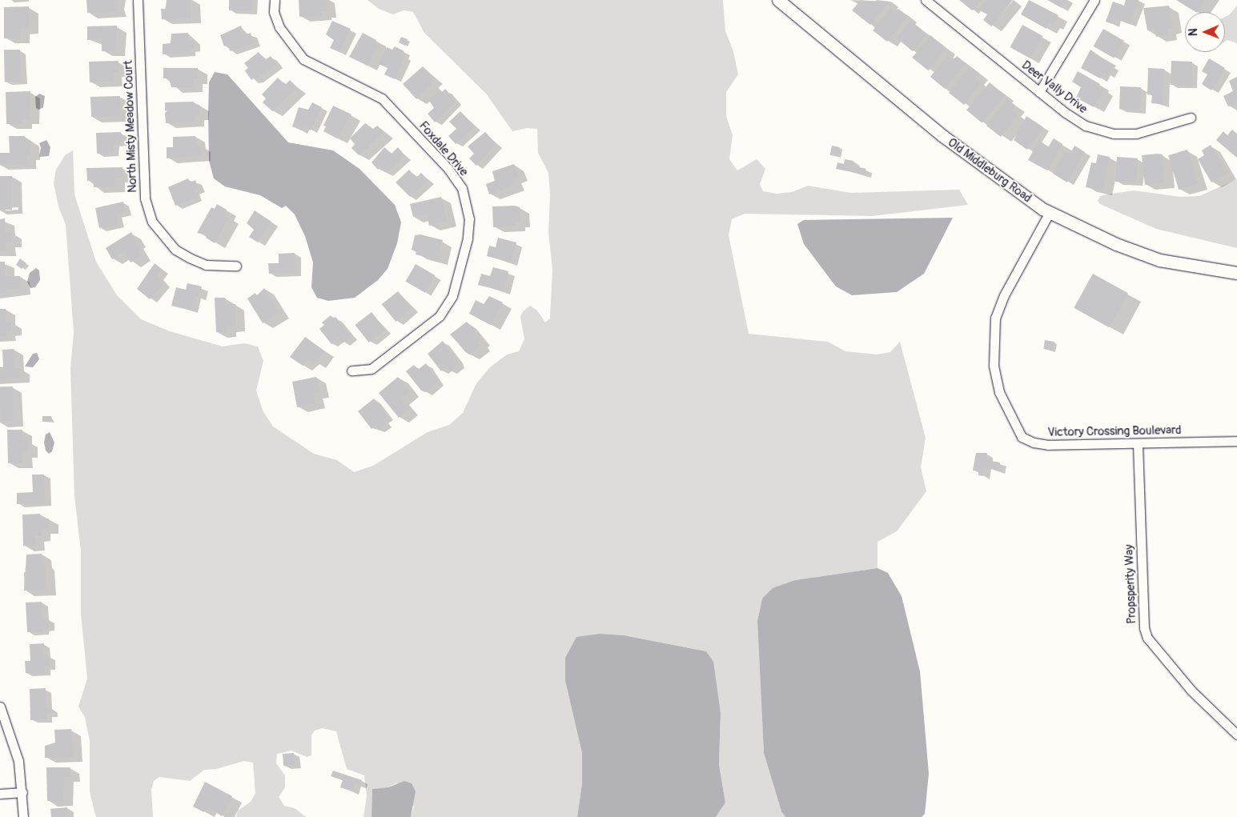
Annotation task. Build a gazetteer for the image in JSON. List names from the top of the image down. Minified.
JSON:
{"streets":{"main road":["Old Middleburg Road"],"street":["Deer Vally Drive","North Misty Meadow Court","Foxdale Drive","Victory Crossing Boulevard","Propsperity Way"]},"crossings":[["Old Middleburg Road","Victory Crossing Boulevard"],["Victory Crossing Boulevard","Propsperity Way"]],"north":"left"}
